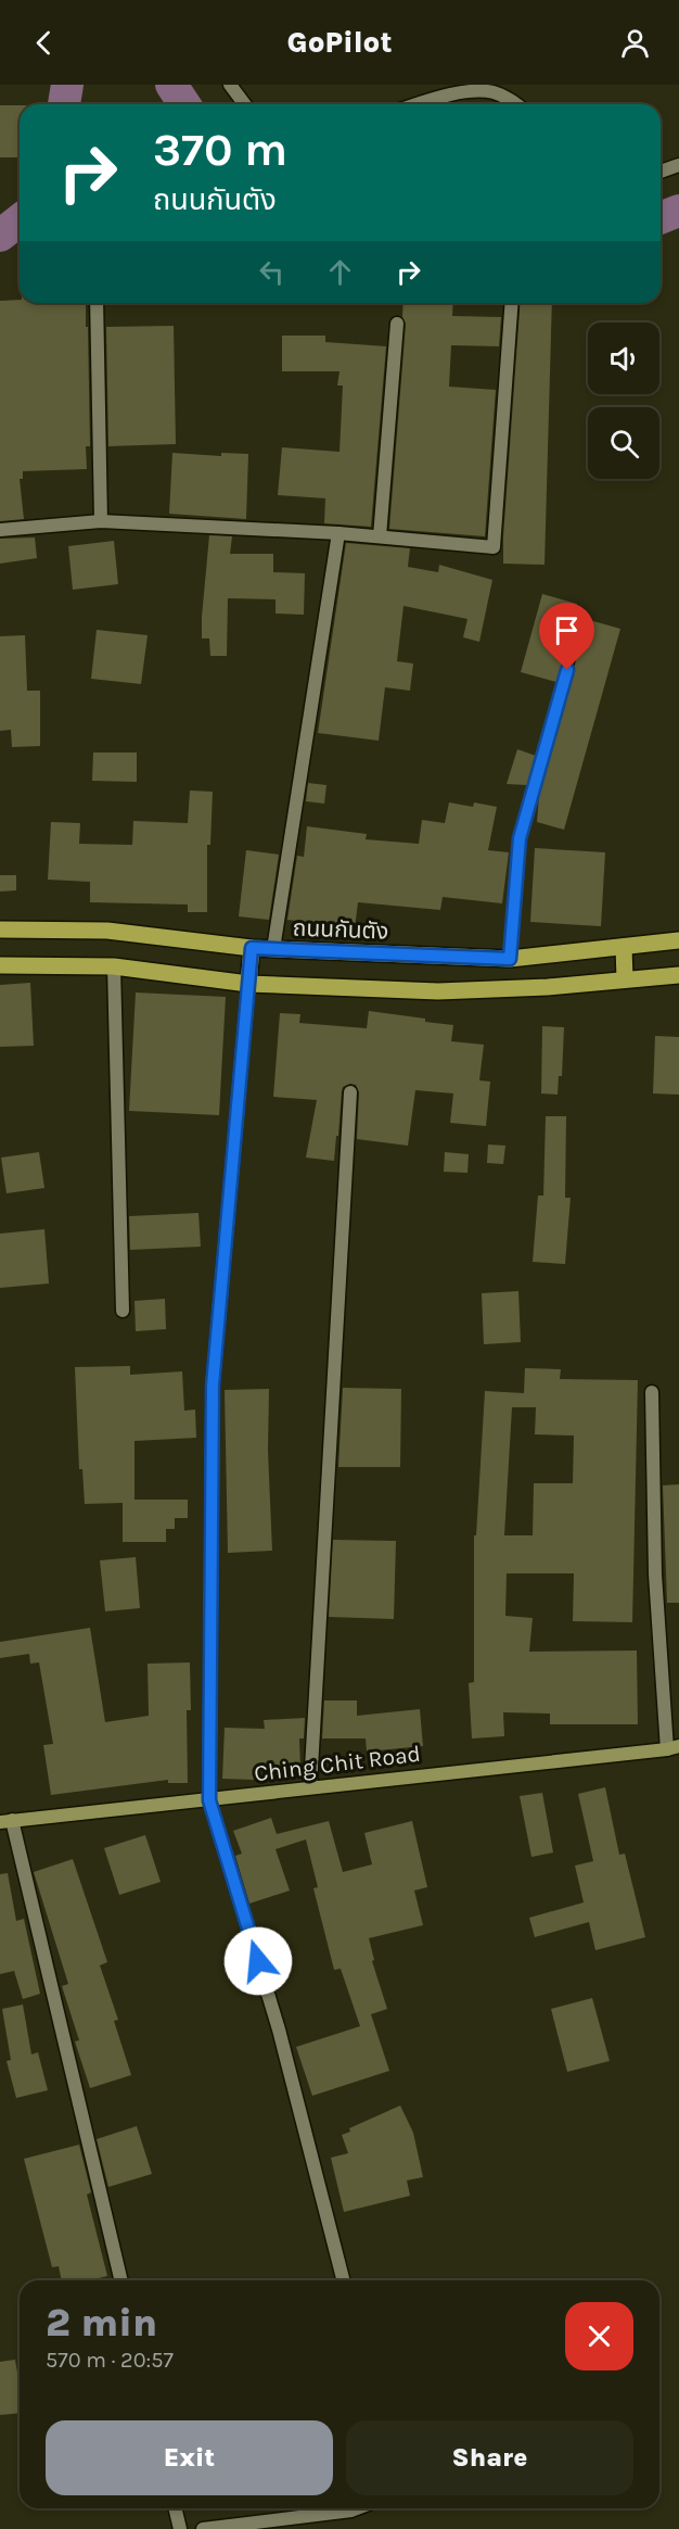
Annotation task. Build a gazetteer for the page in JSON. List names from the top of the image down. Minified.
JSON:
{"streets":{"main road":["ถนนกันตัง"],"street":["Ching Chit Road"]},"page":{"header":"GoPilot","turn":["370 m","ถนนกันตัง"],"heading":["2 min","570 m · 20:57"],"buttons":["Exit","Share"]}}
